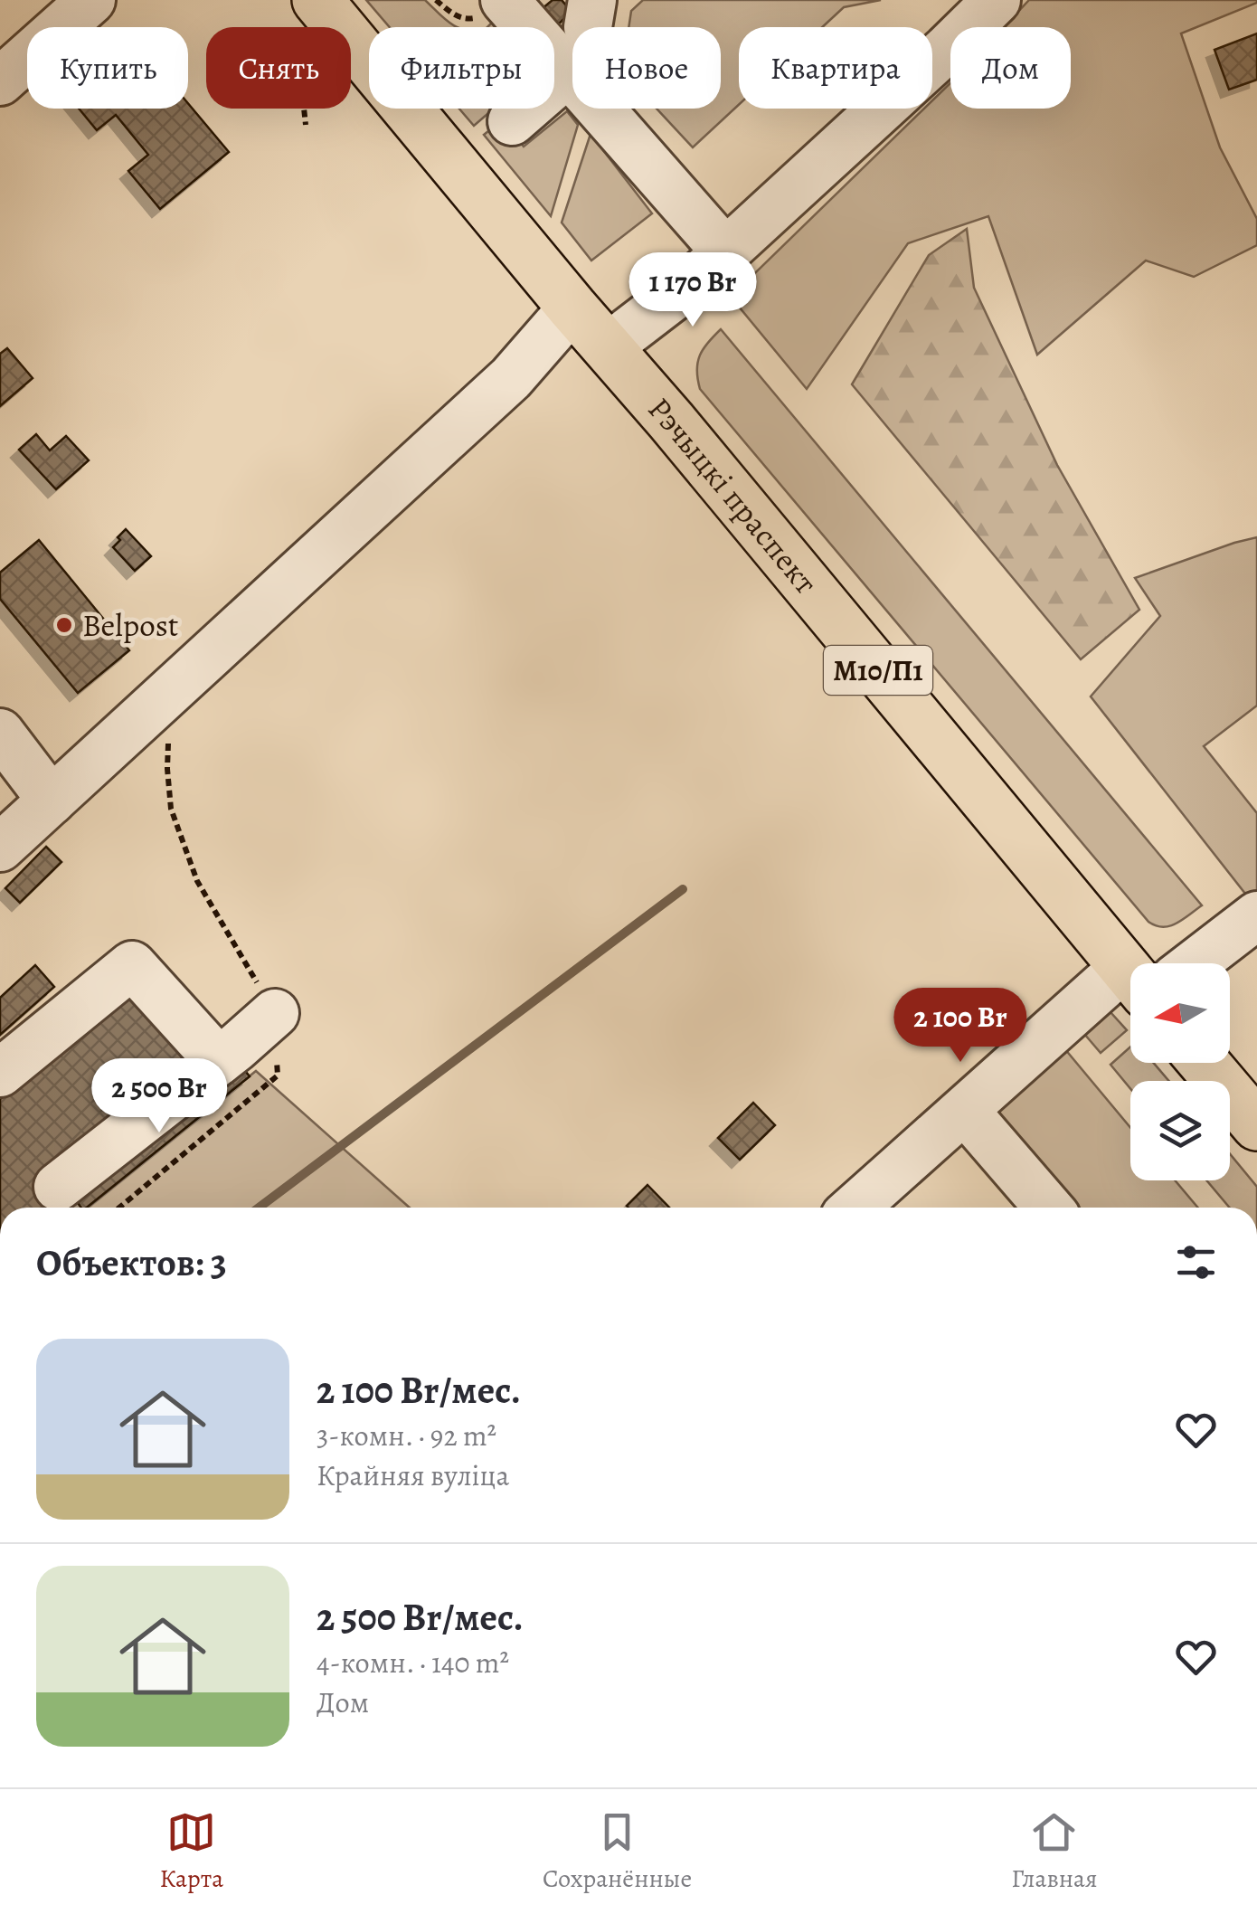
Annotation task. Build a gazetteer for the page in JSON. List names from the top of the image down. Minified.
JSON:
{"streets":{"main road":["Рэчыцкі праспект","М10/П1"]},"places":["Belpost"],"north":"left","page":{"chip":["Купить","Снять","Фильтры","Новое","Квартира","Дом"],"price":["1 170 Br","2 100 Br","2 500 Br"],"heading":"Объектов: 3","list":[{"name":"2 100 Br/мес.","note":"3-комн. · 92 m² · Крайняя вуліца"},{"name":"2 500 Br/мес.","note":"4-комн. · 140 m² · Дом"}],"tabs":["Карта","Сохранённые","Главная"]}}
